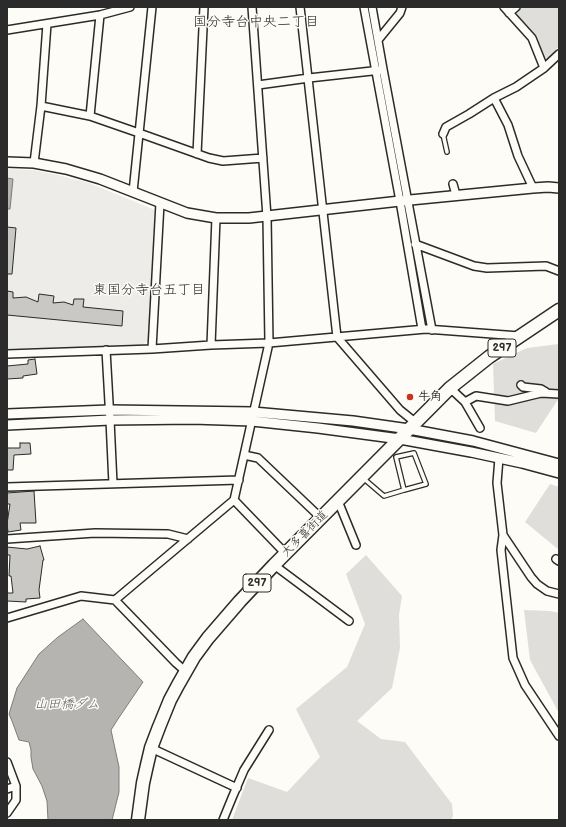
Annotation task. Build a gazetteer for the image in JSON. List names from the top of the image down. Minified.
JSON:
{"streets":{"highway":["297","大多喜街道"]},"districts":["国分寺台中央二丁目","東国分寺台五丁目"],"water":["山田橋ダム"],"places":["牛角"]}
